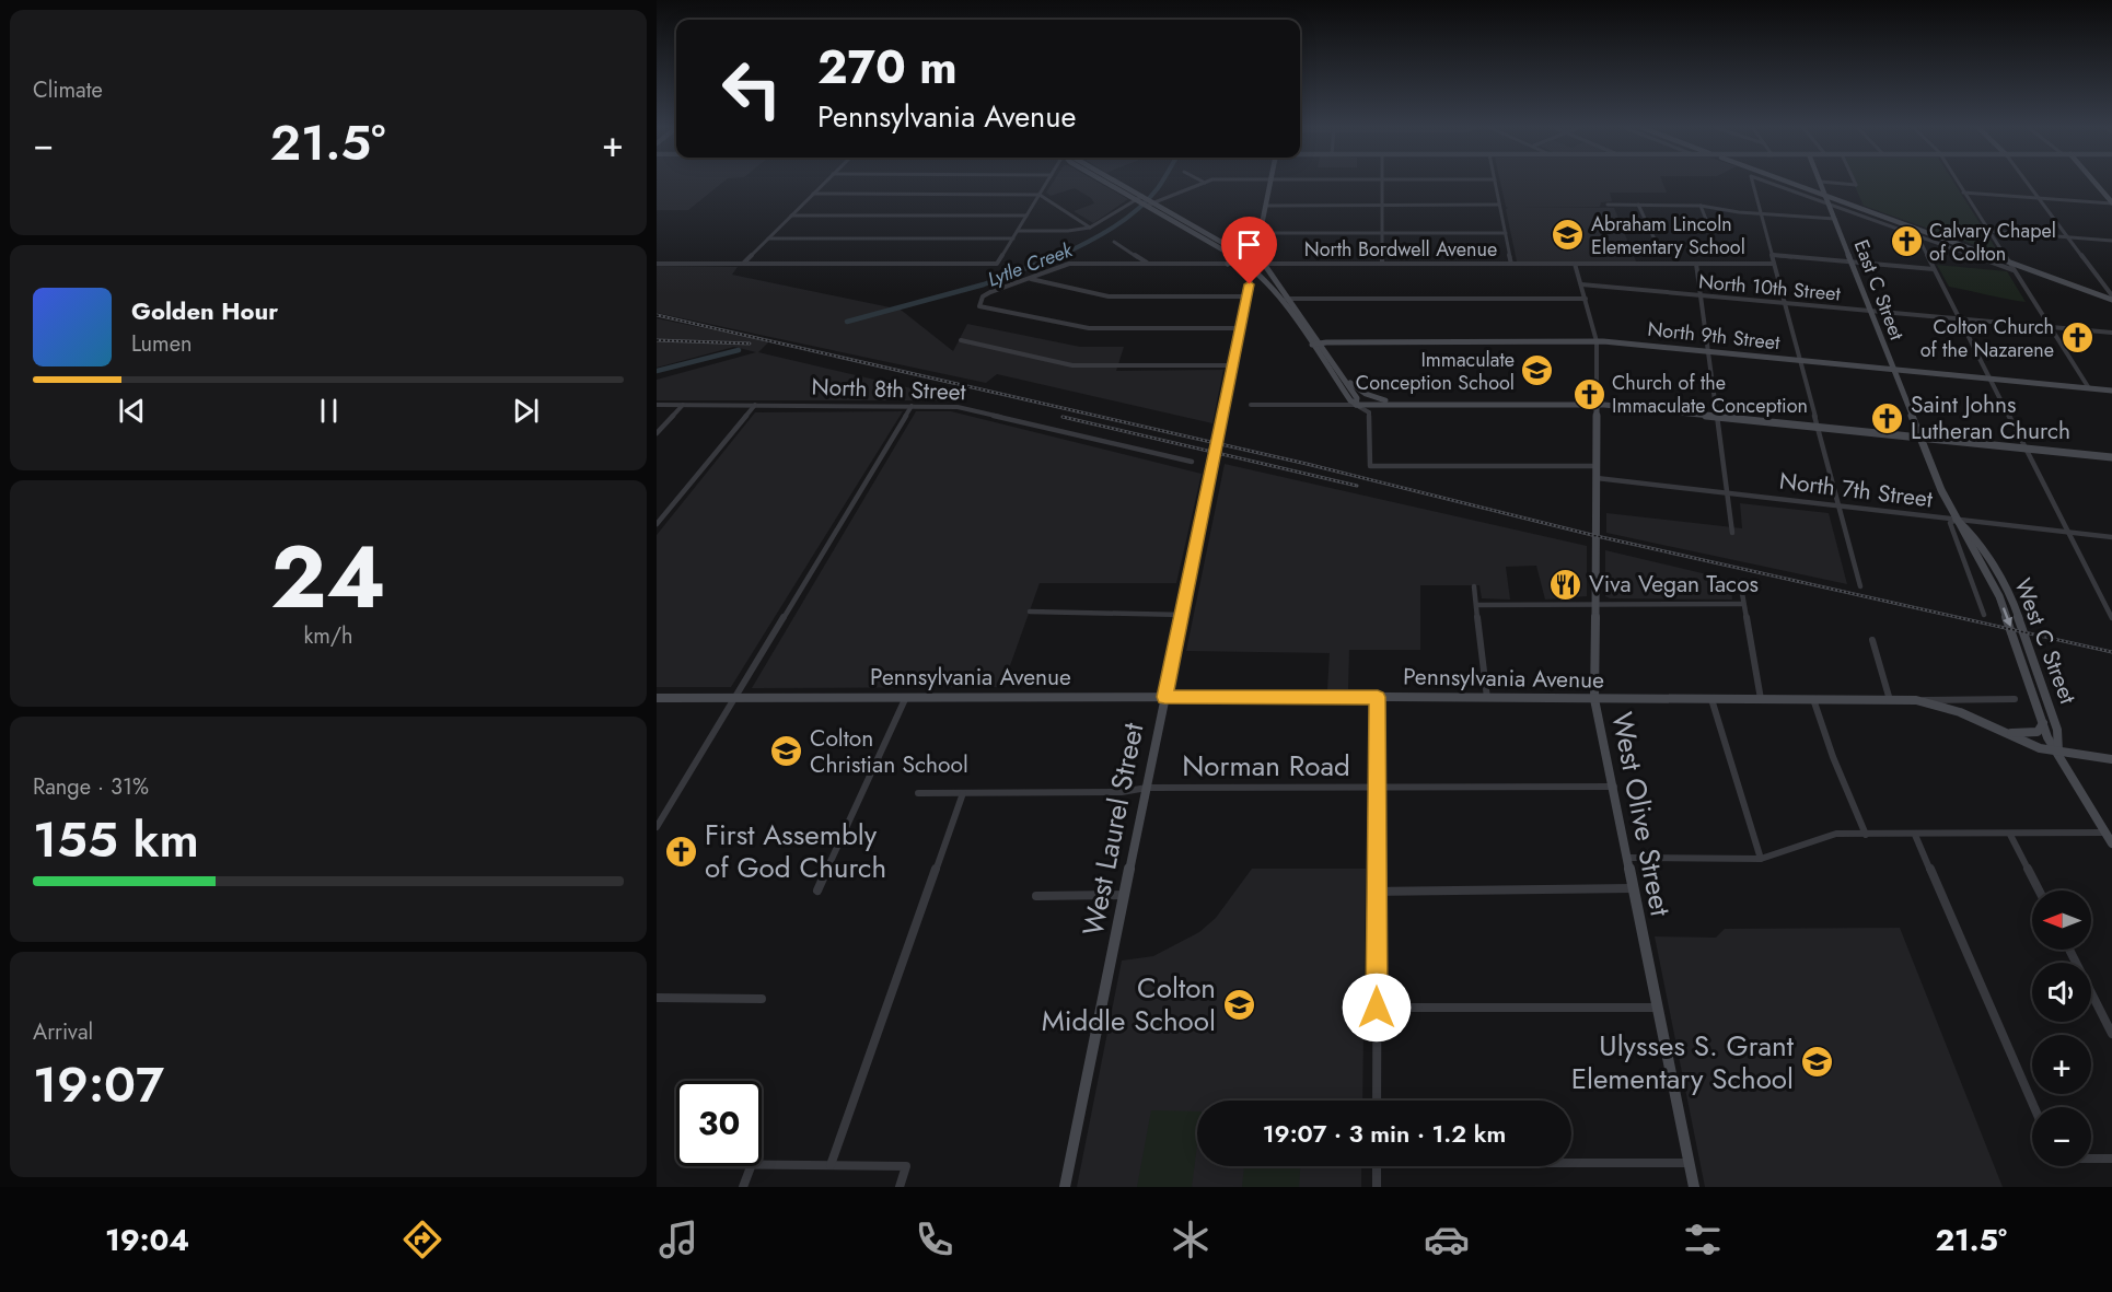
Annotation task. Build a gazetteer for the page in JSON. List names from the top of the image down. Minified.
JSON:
{"streets":{"street":["North Bordwell Avenue","North 10th Street","East C Street","North 9th Street","North 8th Street","North 7th Street","West C Street","Pennsylvania Avenue","Norman Road","West Olive Street","West Laurel Street"]},"crossings":[["North 10th Street","East C Street"],["East C Street","North 9th Street"],["East C Street","West C Street"],["North 7th Street","West C Street"],["North 7th Street","West Olive Street"],["West C Street","Pennsylvania Avenue"],["Pennsylvania Avenue","West Olive Street"],["Pennsylvania Avenue","West Laurel Street"],["Norman Road","West Olive Street"],["Norman Road","West Laurel Street"]],"water":["Lytle Creek"],"places":{"school or university":["Abraham Lincoln Elementary School","Immaculate Conception School","Colton Christian School","Colton Middle School","Ulysses S. Grant Elementary School"],"church":["Calvary Chapel of Colton","Colton Church of the Nazarene","Church of the Immaculate Conception","Saint Johns Lutheran Church","First Assembly of God Church"],"restaurant":["Viva Vegan Tacos"]},"north":"left","page":{"tile":["Climate",["24","km/h"],["Range · 31%","155 km"],["Arrival","19:07"]],"turn":["270 m","Pennsylvania Avenue"],"heat":["−","21.5°","+"],"song":["Golden Hour","Lumen"],"map_buttons":["+","−"],"limit":"30","trip":"19:07 · 3 min · 1.2 km","tabs":["19:04","21.5°"]}}
